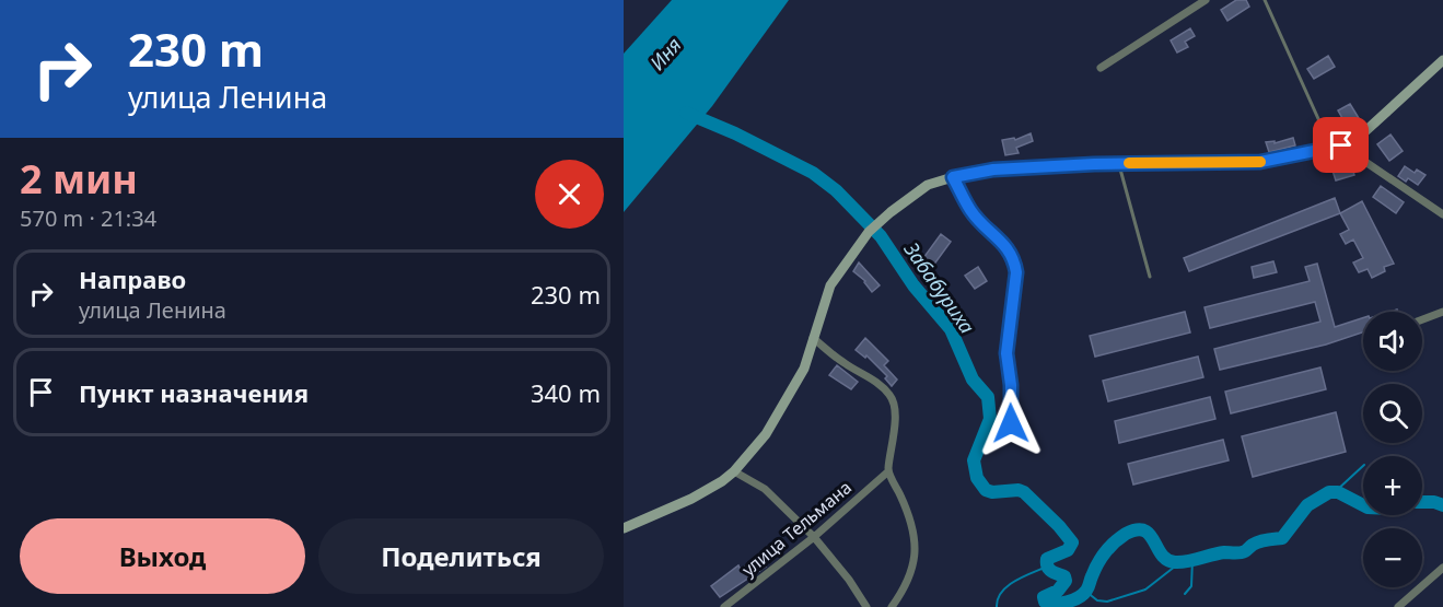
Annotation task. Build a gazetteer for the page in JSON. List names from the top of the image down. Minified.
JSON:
{"streets":{"street":["улица Тельмана"]},"water":["Иня","Забабуриха"],"page":{"turn":["230 m","улица Ленина"],"heading":["2 мин","570 m · 21:34"],"list":[{"name":"Направо","note":"улица Ленина","value":"230 m"},{"name":"Пункт назначения","value":"340 m"}],"map_buttons":["+","−"],"buttons":["Выход","Поделиться"]}}
